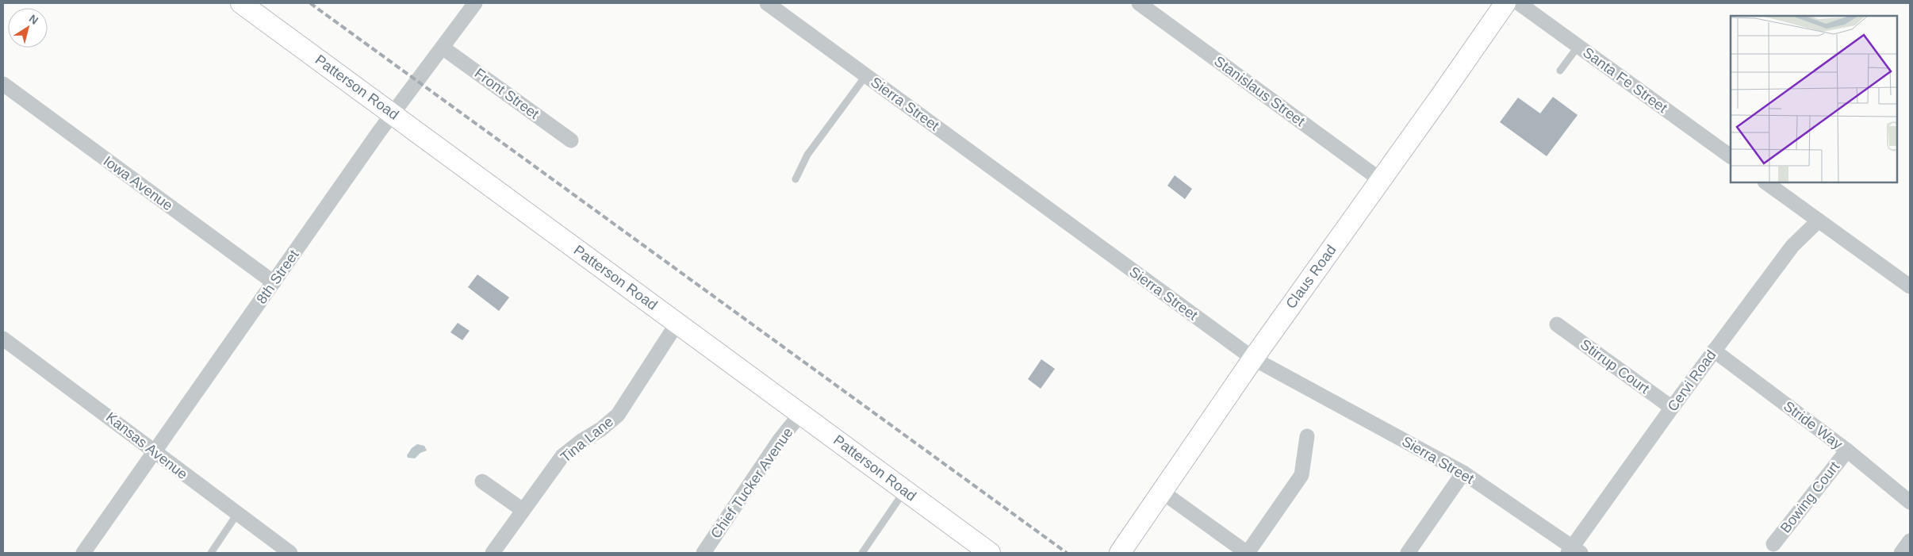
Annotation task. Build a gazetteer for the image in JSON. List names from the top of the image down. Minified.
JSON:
{"streets":{"main road":["Patterson Road","Claus Road"],"street":["Santa Fe Street","Stanislaus Street","Front Street","Sierra Street","Iowa Avenue","8th Street","Stirrup Court","Cervi Road","Stride Way","Tina Lane","Kansas Avenue","Chief Tucker Avenue","Bowing Court"]},"crossings":[["Patterson Road","8th Street"],["Patterson Road","Tina Lane"],["Patterson Road","Chief Tucker Avenue"],["Stanislaus Street","Claus Road"],["Front Street","8th Street"],["Sierra Street","Claus Road"],["Sierra Street","Cervi Road"],["Iowa Avenue","8th Street"],["8th Street","Kansas Avenue"],["Stirrup Court","Cervi Road"],["Cervi Road","Stride Way"],["Stride Way","Bowing Court"]],"north":"top right"}
